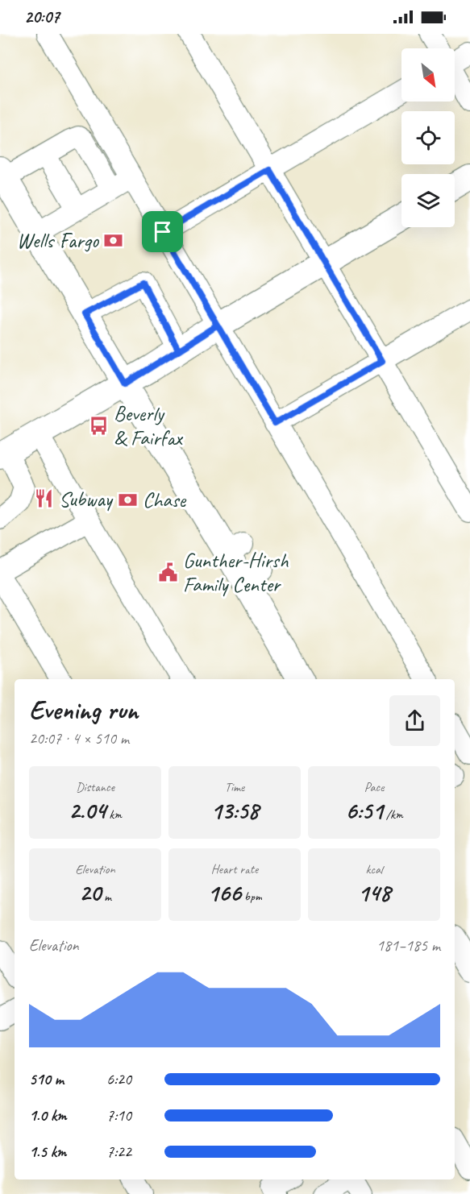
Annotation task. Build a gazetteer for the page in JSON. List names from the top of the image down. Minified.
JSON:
{"places":{"bank":["Wells Fargo","Chase"],"bus stop":["Beverly & Fairfax"],"restaurant":["Subway"],"public building":["Gunther-Hirsh Family Center"]},"north":"bottom right","page":{"status":"20:07","heading":["Evening run","20:07 · 4 × 510 m"],"stats":[["Distance","2.04 km"],["Time","13:58"],["Pace","6:51 /km"],["Elevation","20 m"],["Heart rate","166 bpm"],["kcal","148"]],"chart":["Elevation","181–185 m"],"list":[{"name":"510 m","note":"6:20"},{"name":"1.0 km","note":"7:10"},{"name":"1.5 km","note":"7:22"}]}}
